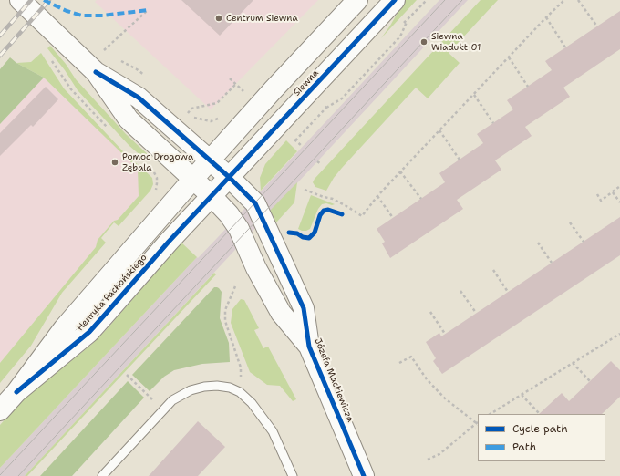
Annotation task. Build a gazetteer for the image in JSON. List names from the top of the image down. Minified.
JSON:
{"streets":{"street":["Siewna","Henryka Pachońskiego","Józefa Mackiewicza"]},"crossings":[["Siewna","Henryka Pachońskiego"],["Siewna","Józefa Mackiewicza"],["Henryka Pachońskiego","Józefa Mackiewicza"]],"places":["Centrum Siewna","Siewna Wiadukt 01","Pomoc Drogowa Zębala"],"legend":["Cycle path","Path"]}
